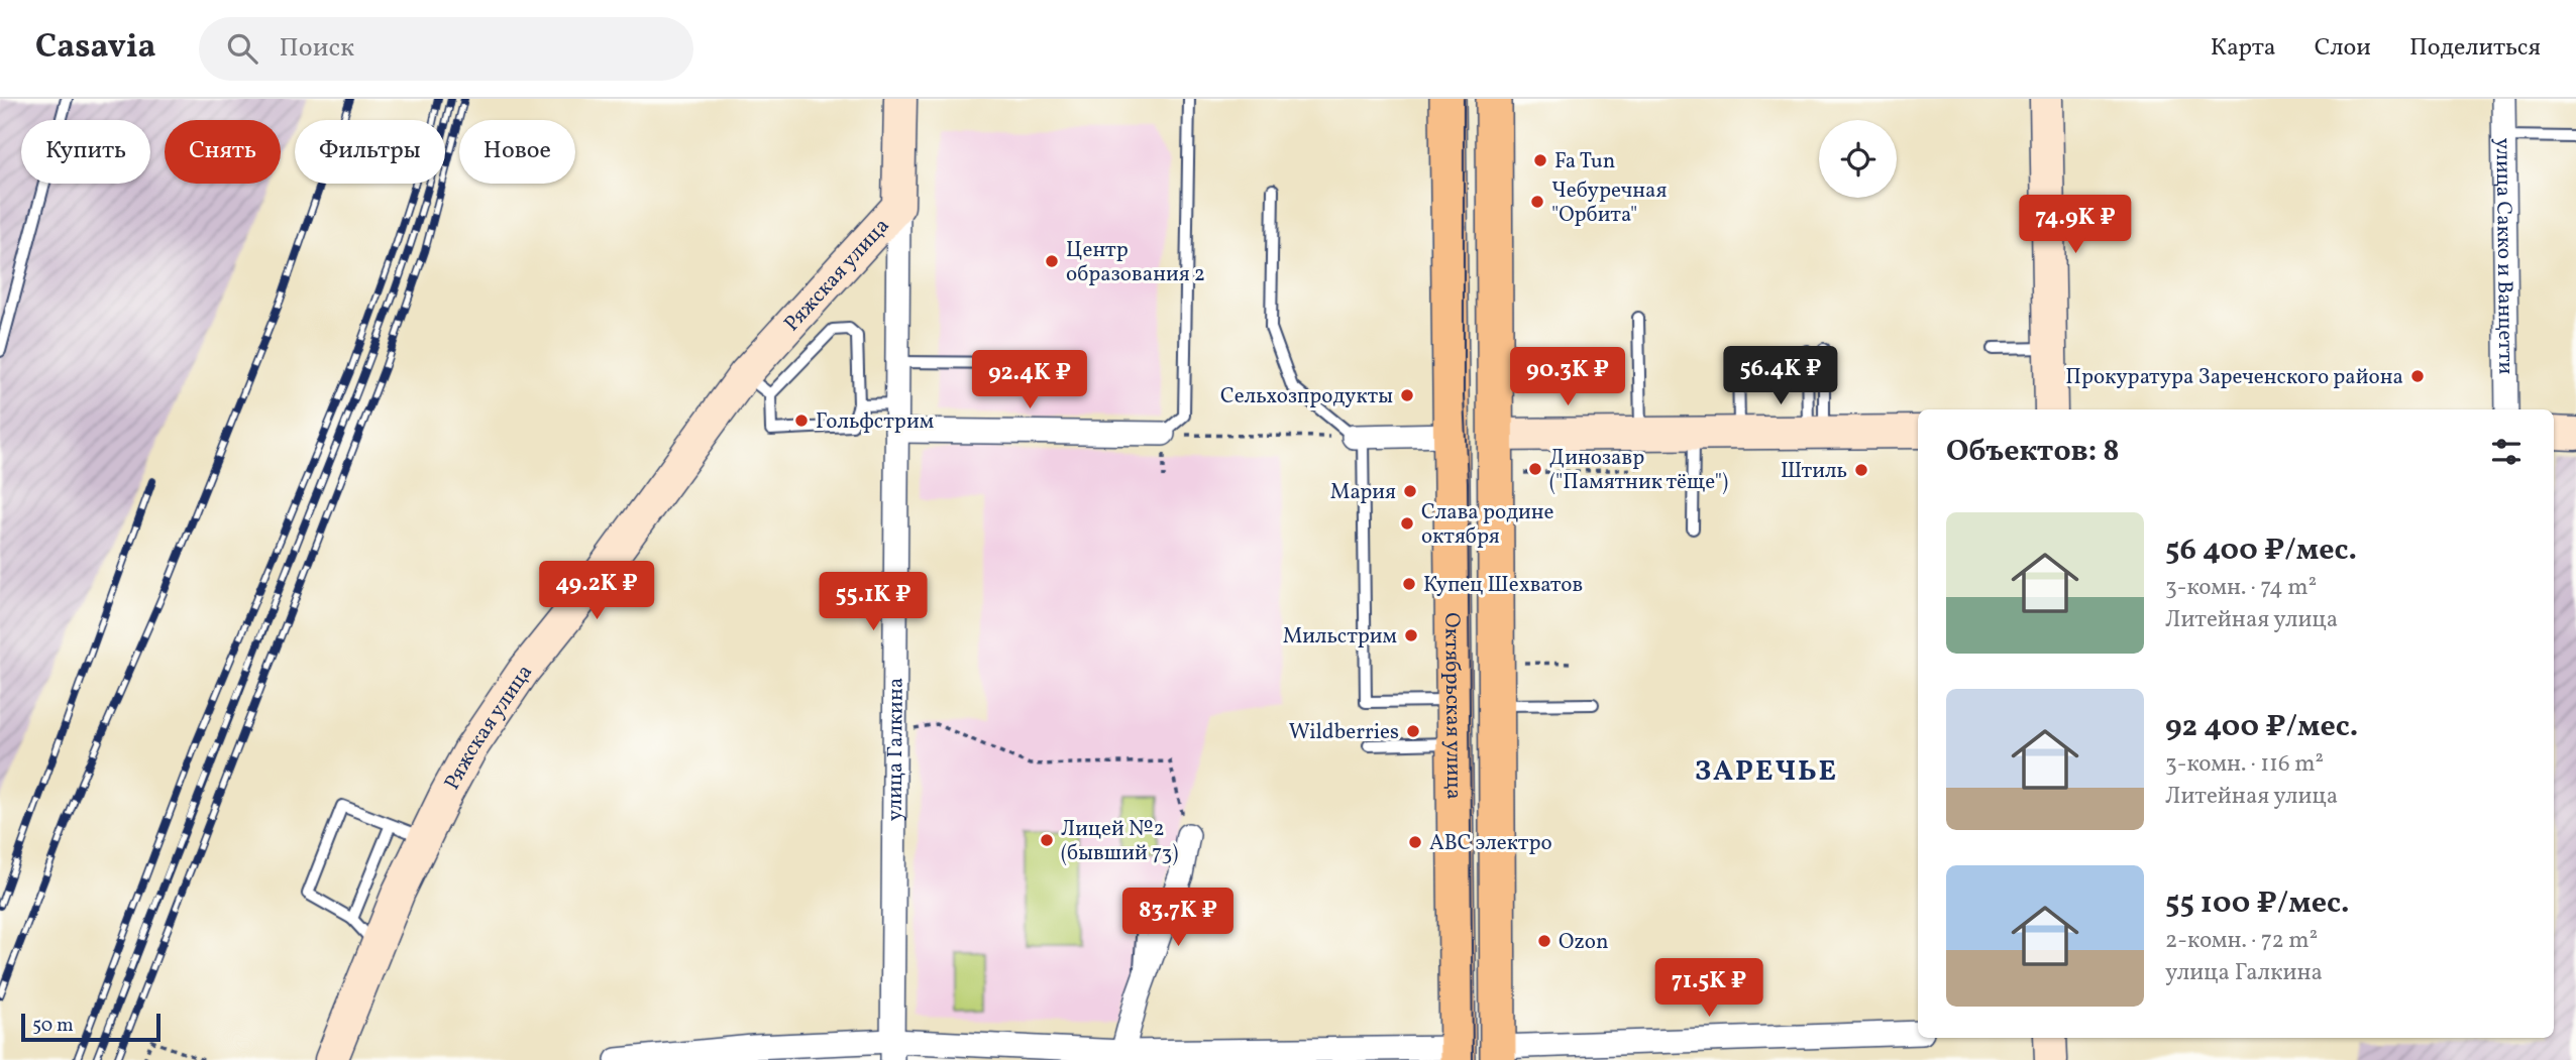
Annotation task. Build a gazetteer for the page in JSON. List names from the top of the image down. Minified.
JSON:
{"streets":{"main road":["Октябрьская улица"],"street":["улица Сакко и Ванцетти","Ряжская улица","улица Галкина"]},"crossings":[["Ряжская улица","улица Галкина"]],"districts":["ЗАРЕЧЬЕ"],"places":["Fa Tun","Чебуречная \"Орбита\"","Центр образования 2","Прокуратура Зареченского района","Сельхозпродукты","Гольфстрим","Динозавр (\"Памятник тёще\")","Штиль","Мария","Слава родине октября","Купец Шехватов","Мильстрим","Wildberries","Лицей №2 (бывший 73)","АВС электро","Ozon"],"scale_bar":"50 m","page":{"header":"Casavia","search":"Поиск","nav":["Карта","Слои","Поделиться"],"chip":["Купить","Снять","Фильтры","Новое"],"price":["74.9K ₽","56.4K ₽","90.3K ₽","92.4K ₽","49.2K ₽","55.1K ₽","83.7K ₽","71.5K ₽"],"heading":"Объектов: 8","list":[{"name":"56 400 ₽/мес.","note":"3-комн. · 74 m² · Литейная улица"},{"name":"92 400 ₽/мес.","note":"3-комн. · 116 m² · Литейная улица"},{"name":"55 100 ₽/мес.","note":"2-комн. · 72 m² · улица Галкина"}],"scale":"50 m"}}
